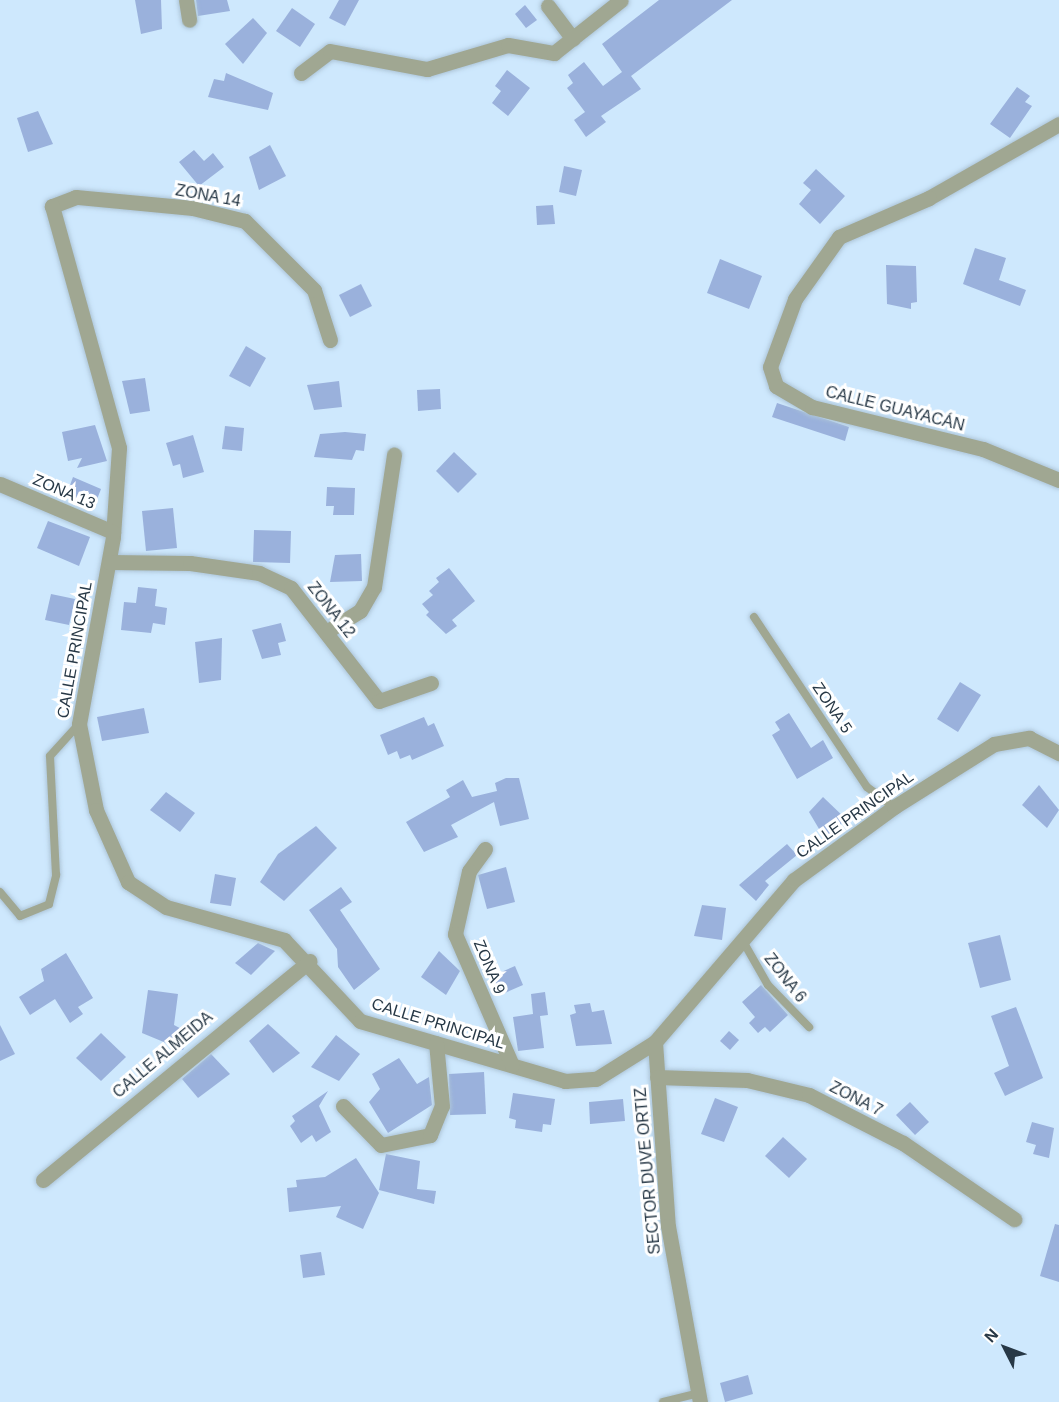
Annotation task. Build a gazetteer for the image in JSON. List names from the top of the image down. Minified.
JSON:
{"streets":{"street":["ZONA 14","CALLE GUAYACÁN","ZONA 13","ZONA 12","CALLE PRINCIPAL","ZONA 9","CALLE ALMEIDA","ZONA 7","SECTOR DUVE ORTIZ"],"lane":["ZONA 5","ZONA 6"]},"crossings":[["ZONA 14","CALLE PRINCIPAL"],["ZONA 13","CALLE PRINCIPAL"],["ZONA 12","CALLE PRINCIPAL"],["CALLE PRINCIPAL","ZONA 5"],["CALLE PRINCIPAL","ZONA 9"],["CALLE PRINCIPAL","ZONA 6"],["CALLE PRINCIPAL","CALLE ALMEIDA"],["CALLE PRINCIPAL","SECTOR DUVE ORTIZ"],["ZONA 7","SECTOR DUVE ORTIZ"]],"north":"top left"}
